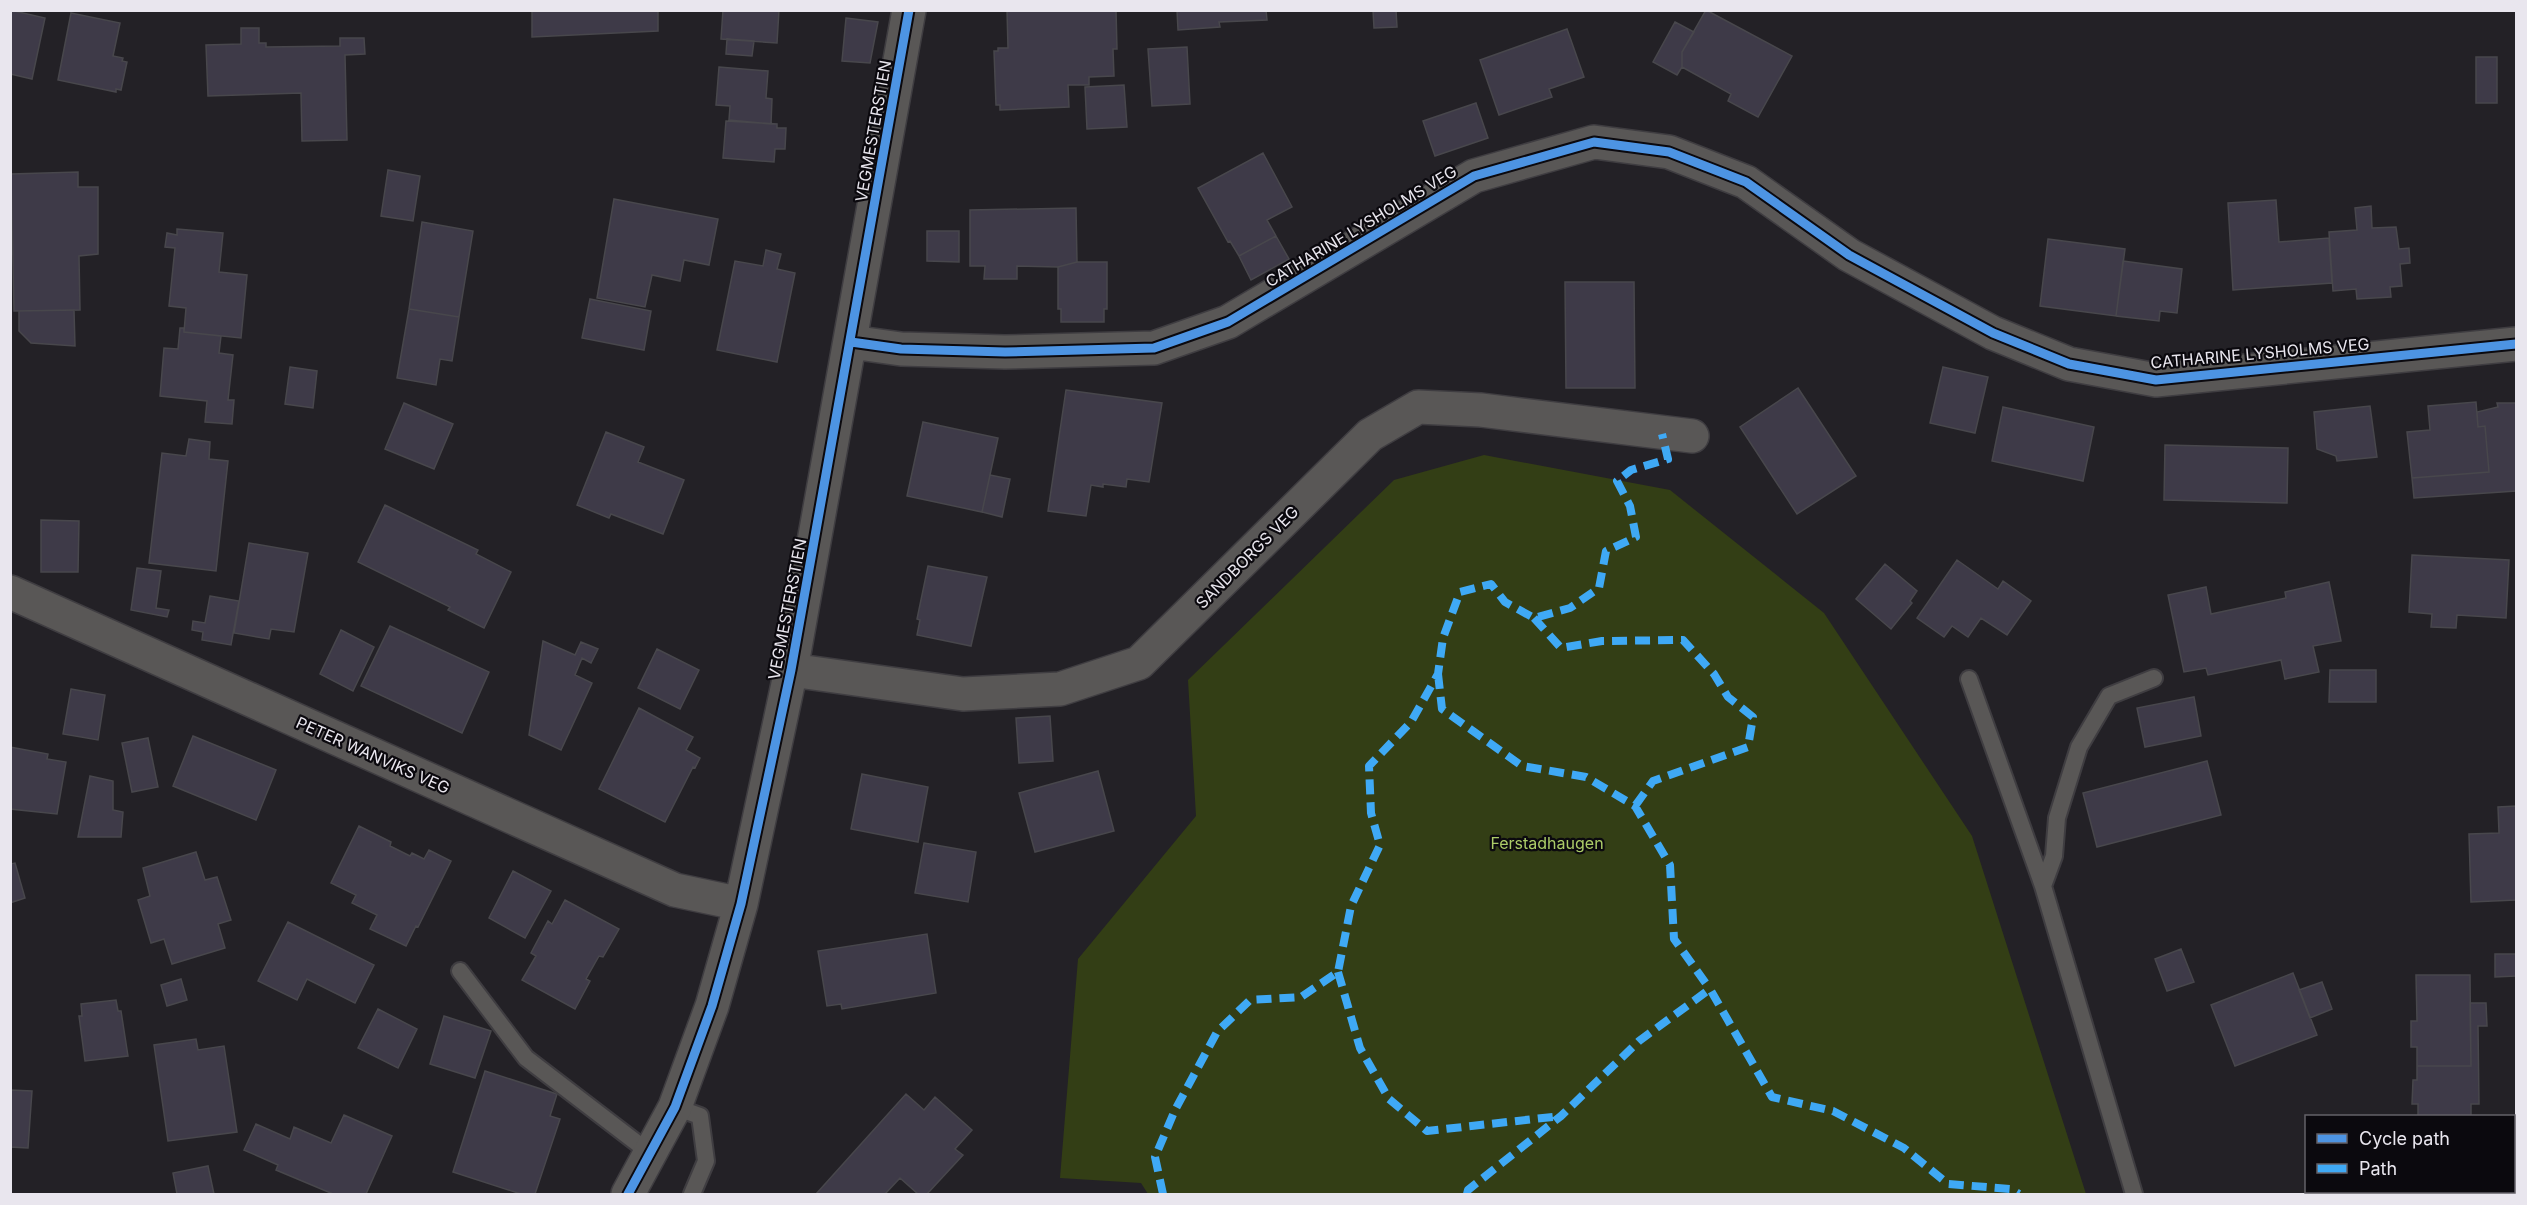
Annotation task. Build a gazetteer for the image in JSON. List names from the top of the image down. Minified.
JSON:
{"streets":{"street":["VEGMESTERSTIEN","CATHARINE LYSHOLMS VEG","SANDBORGS VEG","PETER WANVIKS VEG"]},"crossings":[["VEGMESTERSTIEN","CATHARINE LYSHOLMS VEG"],["VEGMESTERSTIEN","SANDBORGS VEG"],["VEGMESTERSTIEN","PETER WANVIKS VEG"]],"parks":["Ferstadhaugen"],"legend":["Cycle path","Path"]}
